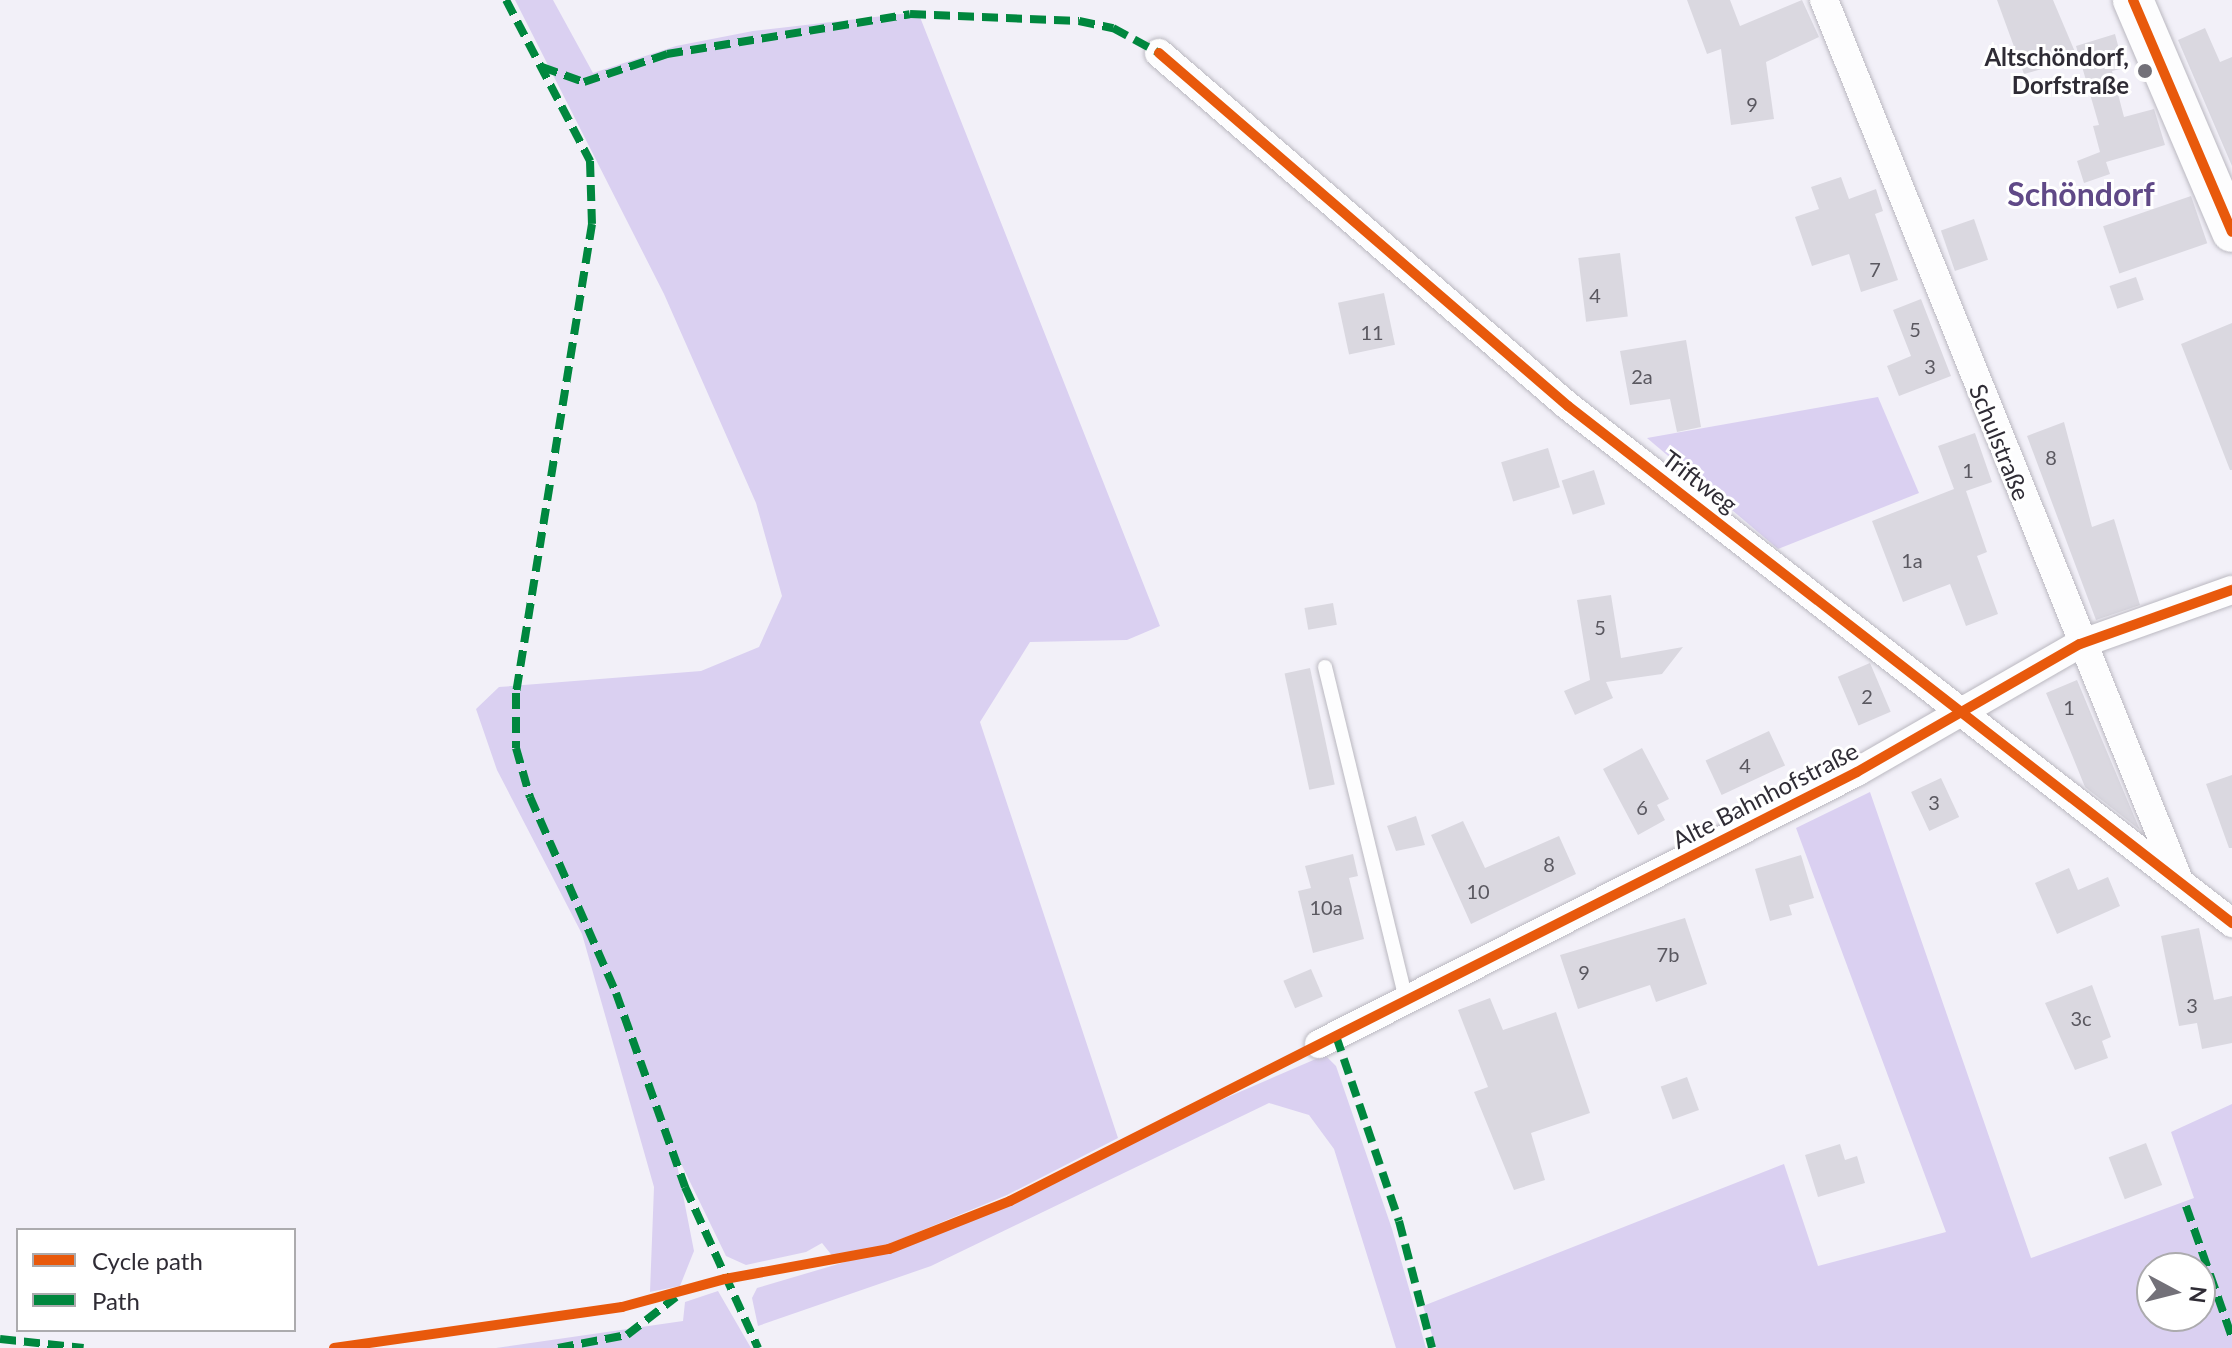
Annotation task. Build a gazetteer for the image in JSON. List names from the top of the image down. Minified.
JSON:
{"streets":{"street":["Schulstraße","Triftweg","Alte Bahnhofstraße"]},"crossings":[["Schulstraße","Triftweg"],["Schulstraße","Alte Bahnhofstraße"],["Triftweg","Alte Bahnhofstraße"]],"districts":["Schöndorf"],"places":["Altschöndorf, Dorfstraße"],"house_numbers":["9","7","4","5","11","3","2a","8","1","1a","5","2","1","4","3","6","8","10","10a","7b","9","3","3c"],"legend":["Cycle path","Path"],"north":"right"}
